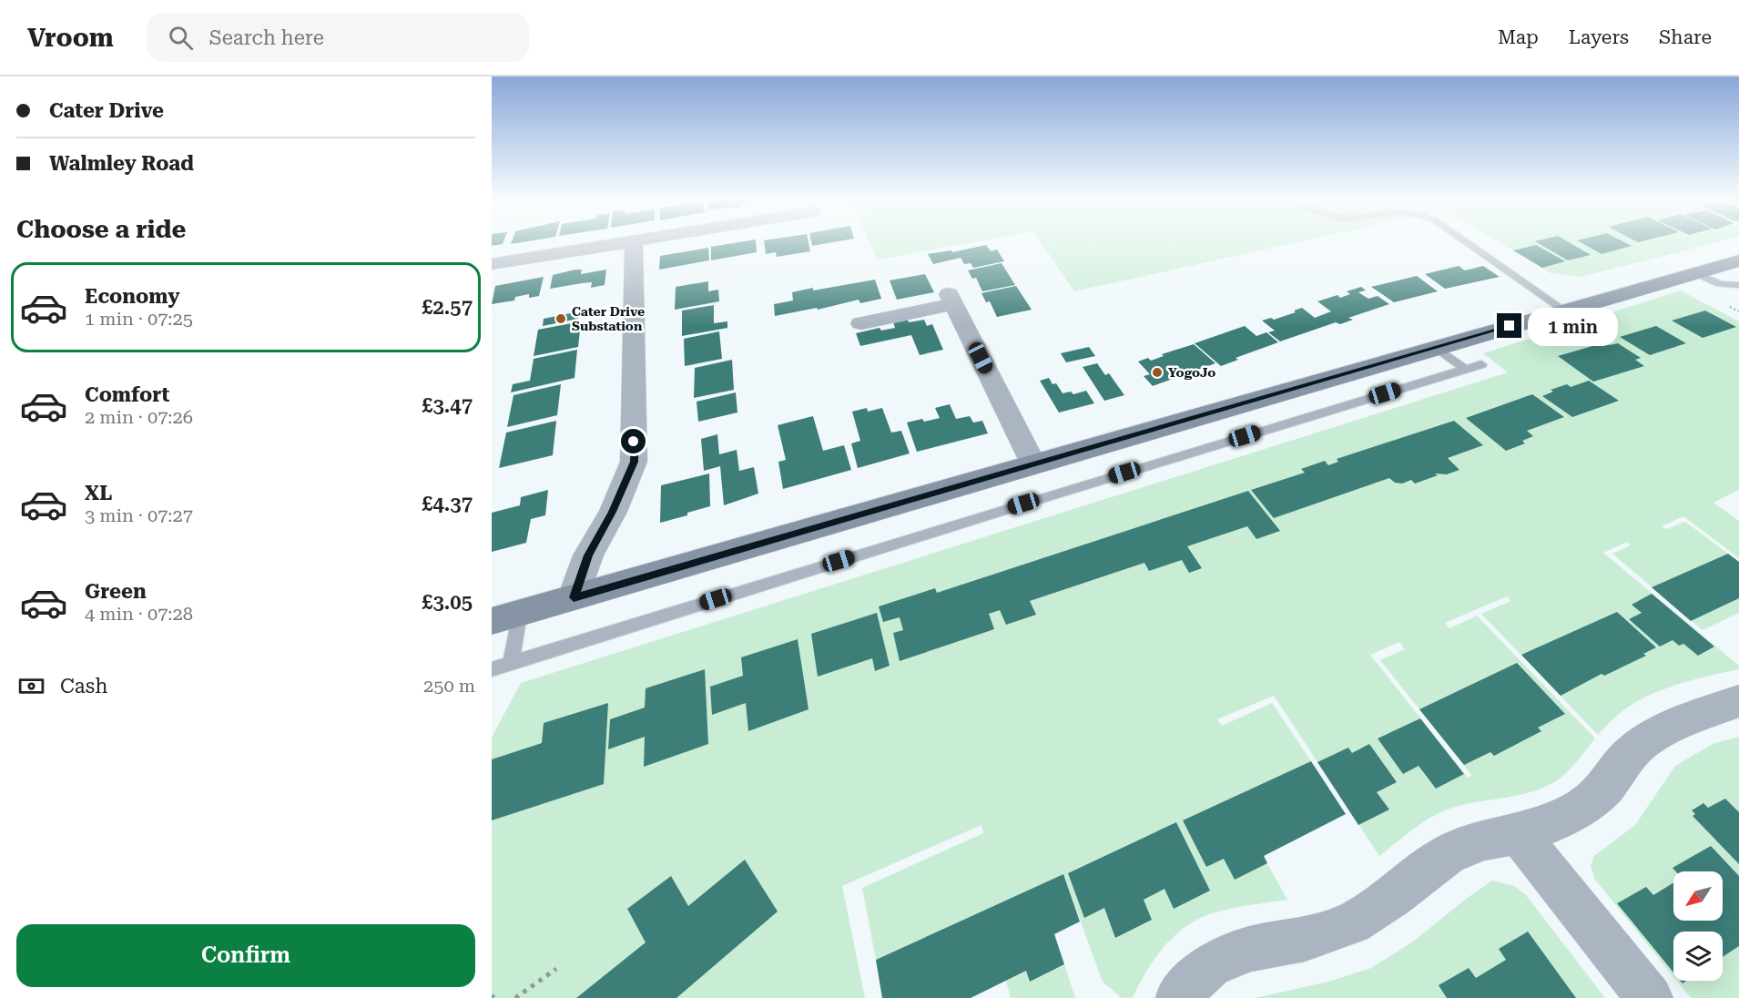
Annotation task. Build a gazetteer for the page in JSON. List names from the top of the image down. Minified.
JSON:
{"places":["Cater Drive Substation","YogoJo"],"north":"bottom left","page":{"header":"Vroom","search":"Search here","nav":["Map","Layers","Share"],"banner":["Cater Drive","Walmley Road"],"heading":"Choose a ride","list":[{"name":"Economy","note":"1 min · 07:25","value":"£2.57"},{"name":"Comfort","note":"2 min · 07:26","value":"£3.47"},{"name":"XL","note":"3 min · 07:27","value":"£4.37"},{"name":"Green","note":"4 min · 07:28","value":"£3.05"}],"bubble":"1 min","pay":["Cash","250 m"],"buttons":"Confirm"}}
